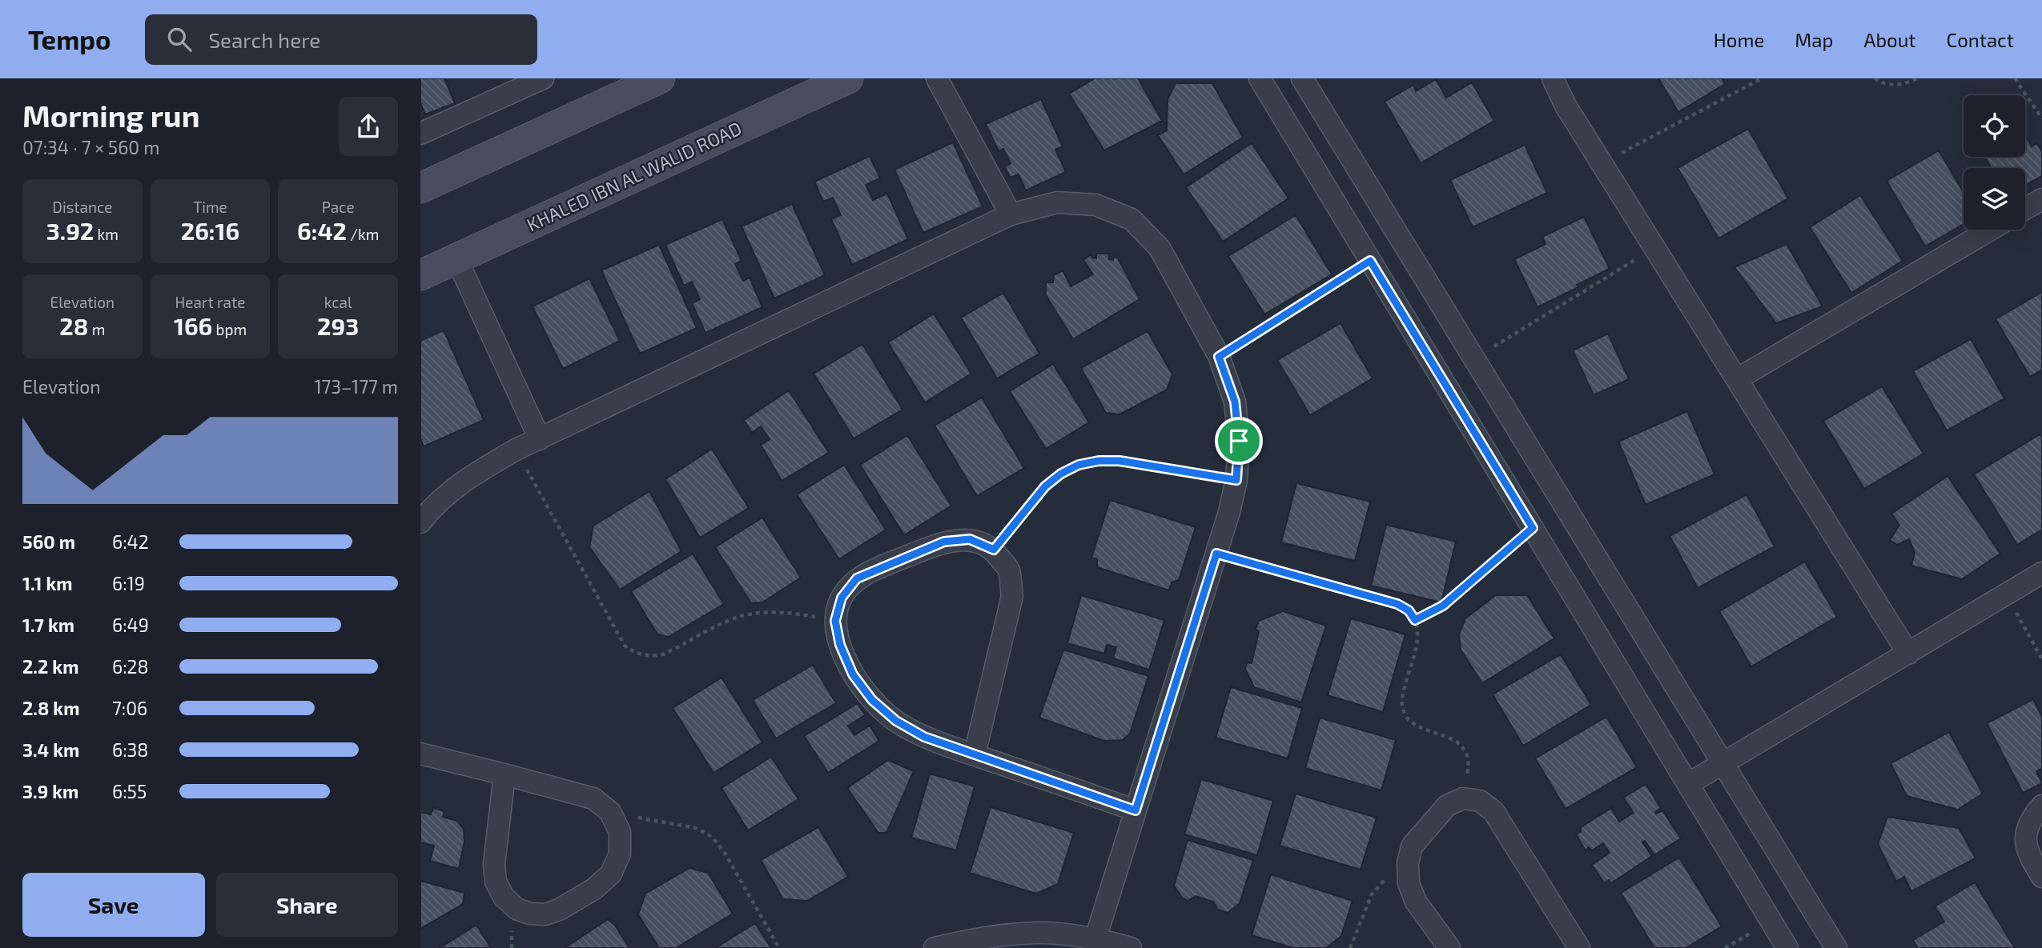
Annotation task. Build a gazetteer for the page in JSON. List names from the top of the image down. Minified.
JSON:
{"streets":{"street":["KHALED IBN AL WALID ROAD"]},"page":{"header":"Tempo","search":"Search here","nav":["Home","Map","About","Contact"],"heading":["Morning run","07:34 · 7 × 560 m"],"stats":[["Distance","3.92 km"],["Time","26:16"],["Pace","6:42 /km"],["Elevation","28 m"],["Heart rate","166 bpm"],["kcal","293"]],"chart":["Elevation","173–177 m"],"list":[{"name":"560 m","note":"6:42"},{"name":"1.1 km","note":"6:19"},{"name":"1.7 km","note":"6:49"},{"name":"2.2 km","note":"6:28"},{"name":"2.8 km","note":"7:06"},{"name":"3.4 km","note":"6:38"},{"name":"3.9 km","note":"6:55"}],"buttons":["Save","Share"]}}
